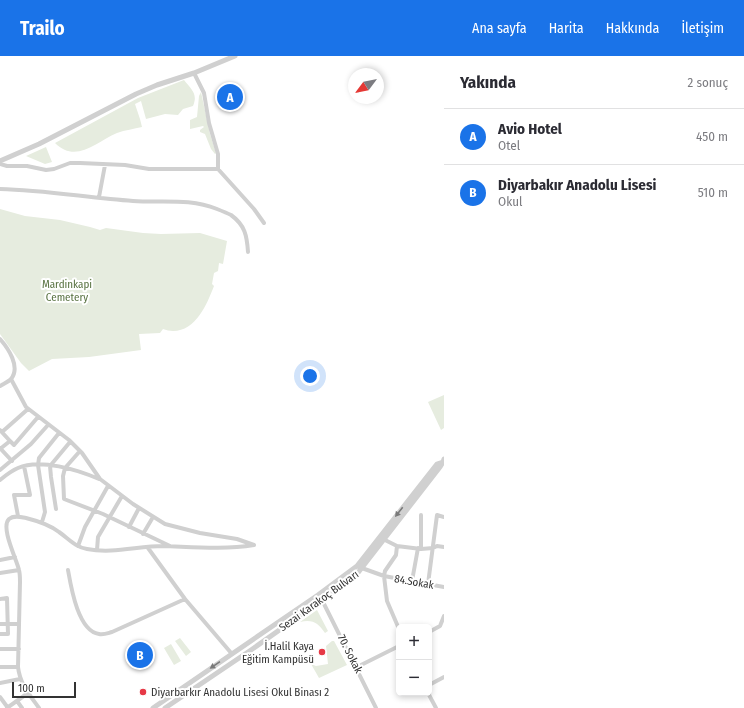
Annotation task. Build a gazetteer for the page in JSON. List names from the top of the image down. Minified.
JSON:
{"streets":{"street":["84.Sokak","Sezai Karakoç Bulvarı","70. Sokak"]},"crossings":[["84.Sokak","Sezai Karakoç Bulvarı"],["Sezai Karakoç Bulvarı","70. Sokak"]],"parks":["Mardinkapi Cemetery"],"places":["İ.Halil Kaya Eğitim Kampüsü","Diyarbarkır Anadolu Lisesi Okul Binası 2"],"scale_bar":"100 m","north":"bottom left","page":{"header":"Trailo","nav":["Ana sayfa","Harita","Hakkında","İletişim"],"heading":["Yakında","2 sonuç"],"pins":["A","B"],"list":[{"mark":"A","name":"Avio Hotel","note":"Otel","value":"450 m"},{"mark":"B","name":"Diyarbakır Anadolu Lisesi","note":"Okul","value":"510 m"}],"map_buttons":["+","−"],"scale":"100 m"}}
